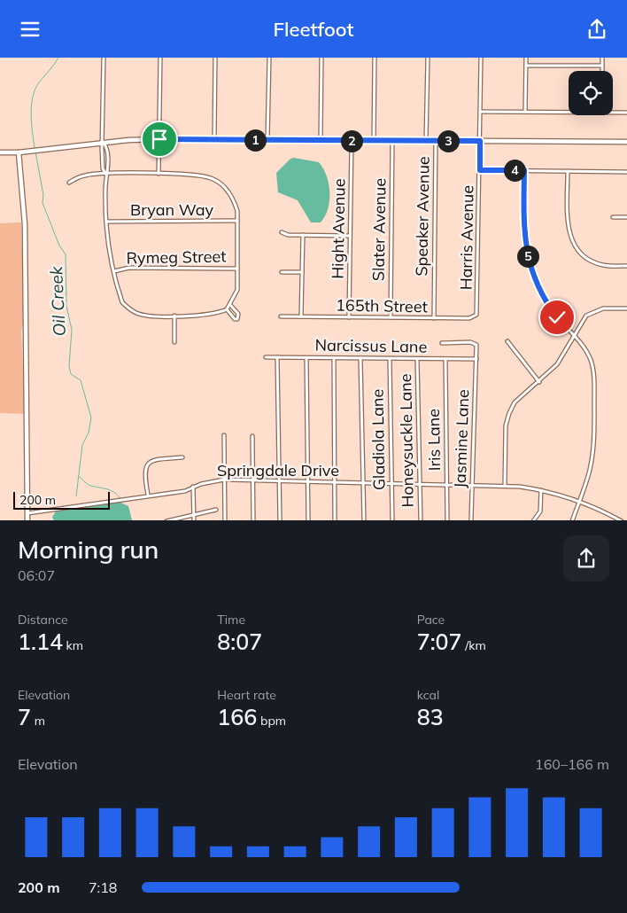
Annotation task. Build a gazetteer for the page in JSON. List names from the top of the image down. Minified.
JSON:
{"streets":{"street":["Bryan Way","Speaker Avenue","Hight Avenue","Slater Avenue","Harris Avenue","Rymeg Street","165th Street","Narcissus Lane","Jasmine Lane","Gladiola Lane","Iris Lane","Honeysuckle Lane","Springdale Drive"]},"crossings":[["Speaker Avenue","165th Street"],["Hight Avenue","165th Street"],["Slater Avenue","165th Street"],["Harris Avenue","165th Street"],["Narcissus Lane","Jasmine Lane"],["Narcissus Lane","Gladiola Lane"],["Narcissus Lane","Iris Lane"],["Narcissus Lane","Honeysuckle Lane"],["Jasmine Lane","Springdale Drive"],["Gladiola Lane","Springdale Drive"],["Iris Lane","Springdale Drive"],["Honeysuckle Lane","Springdale Drive"]],"water":["Oil Creek"],"scale_bar":"200 m","page":{"header":"Fleetfoot","pins":["1","2","3","4","5"],"scale":"200 m","heading":["Morning run","06:07"],"stats":[["Distance","1.14 km"],["Time","8:07"],["Pace","7:07 /km"],["Elevation","7 m"],["Heart rate","166 bpm"],["kcal","83"]],"chart":["Elevation","160–166 m"],"list":[{"name":"200 m","note":"7:18"}]}}
